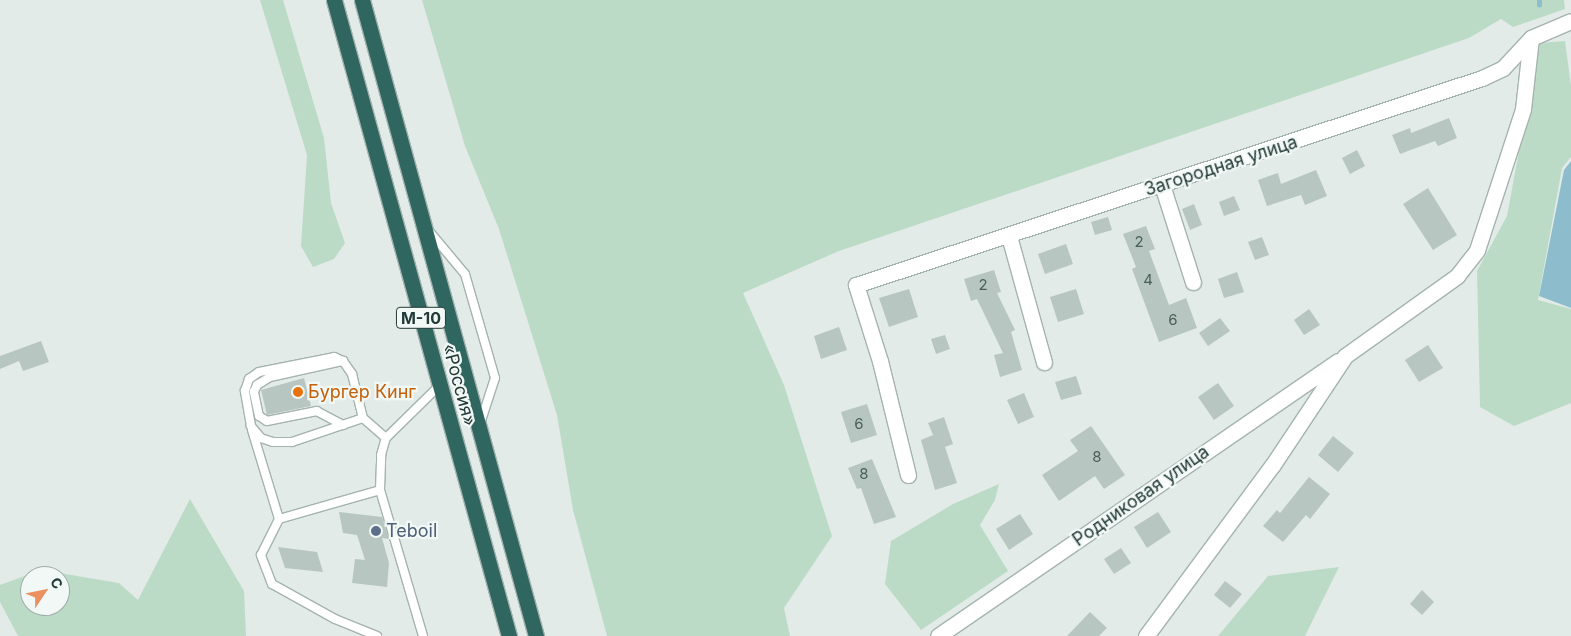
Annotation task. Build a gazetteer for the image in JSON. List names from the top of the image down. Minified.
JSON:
{"streets":{"highway":["М-10","«Россия»"],"street":["Загородная улица","Родниковая улица"]},"crossings":[["Загородная улица","Родниковая улица"]],"places":["Бургер Кинг","Teboil"],"house_numbers":["2","4","2","6","6","8","8"],"north":"top right"}
